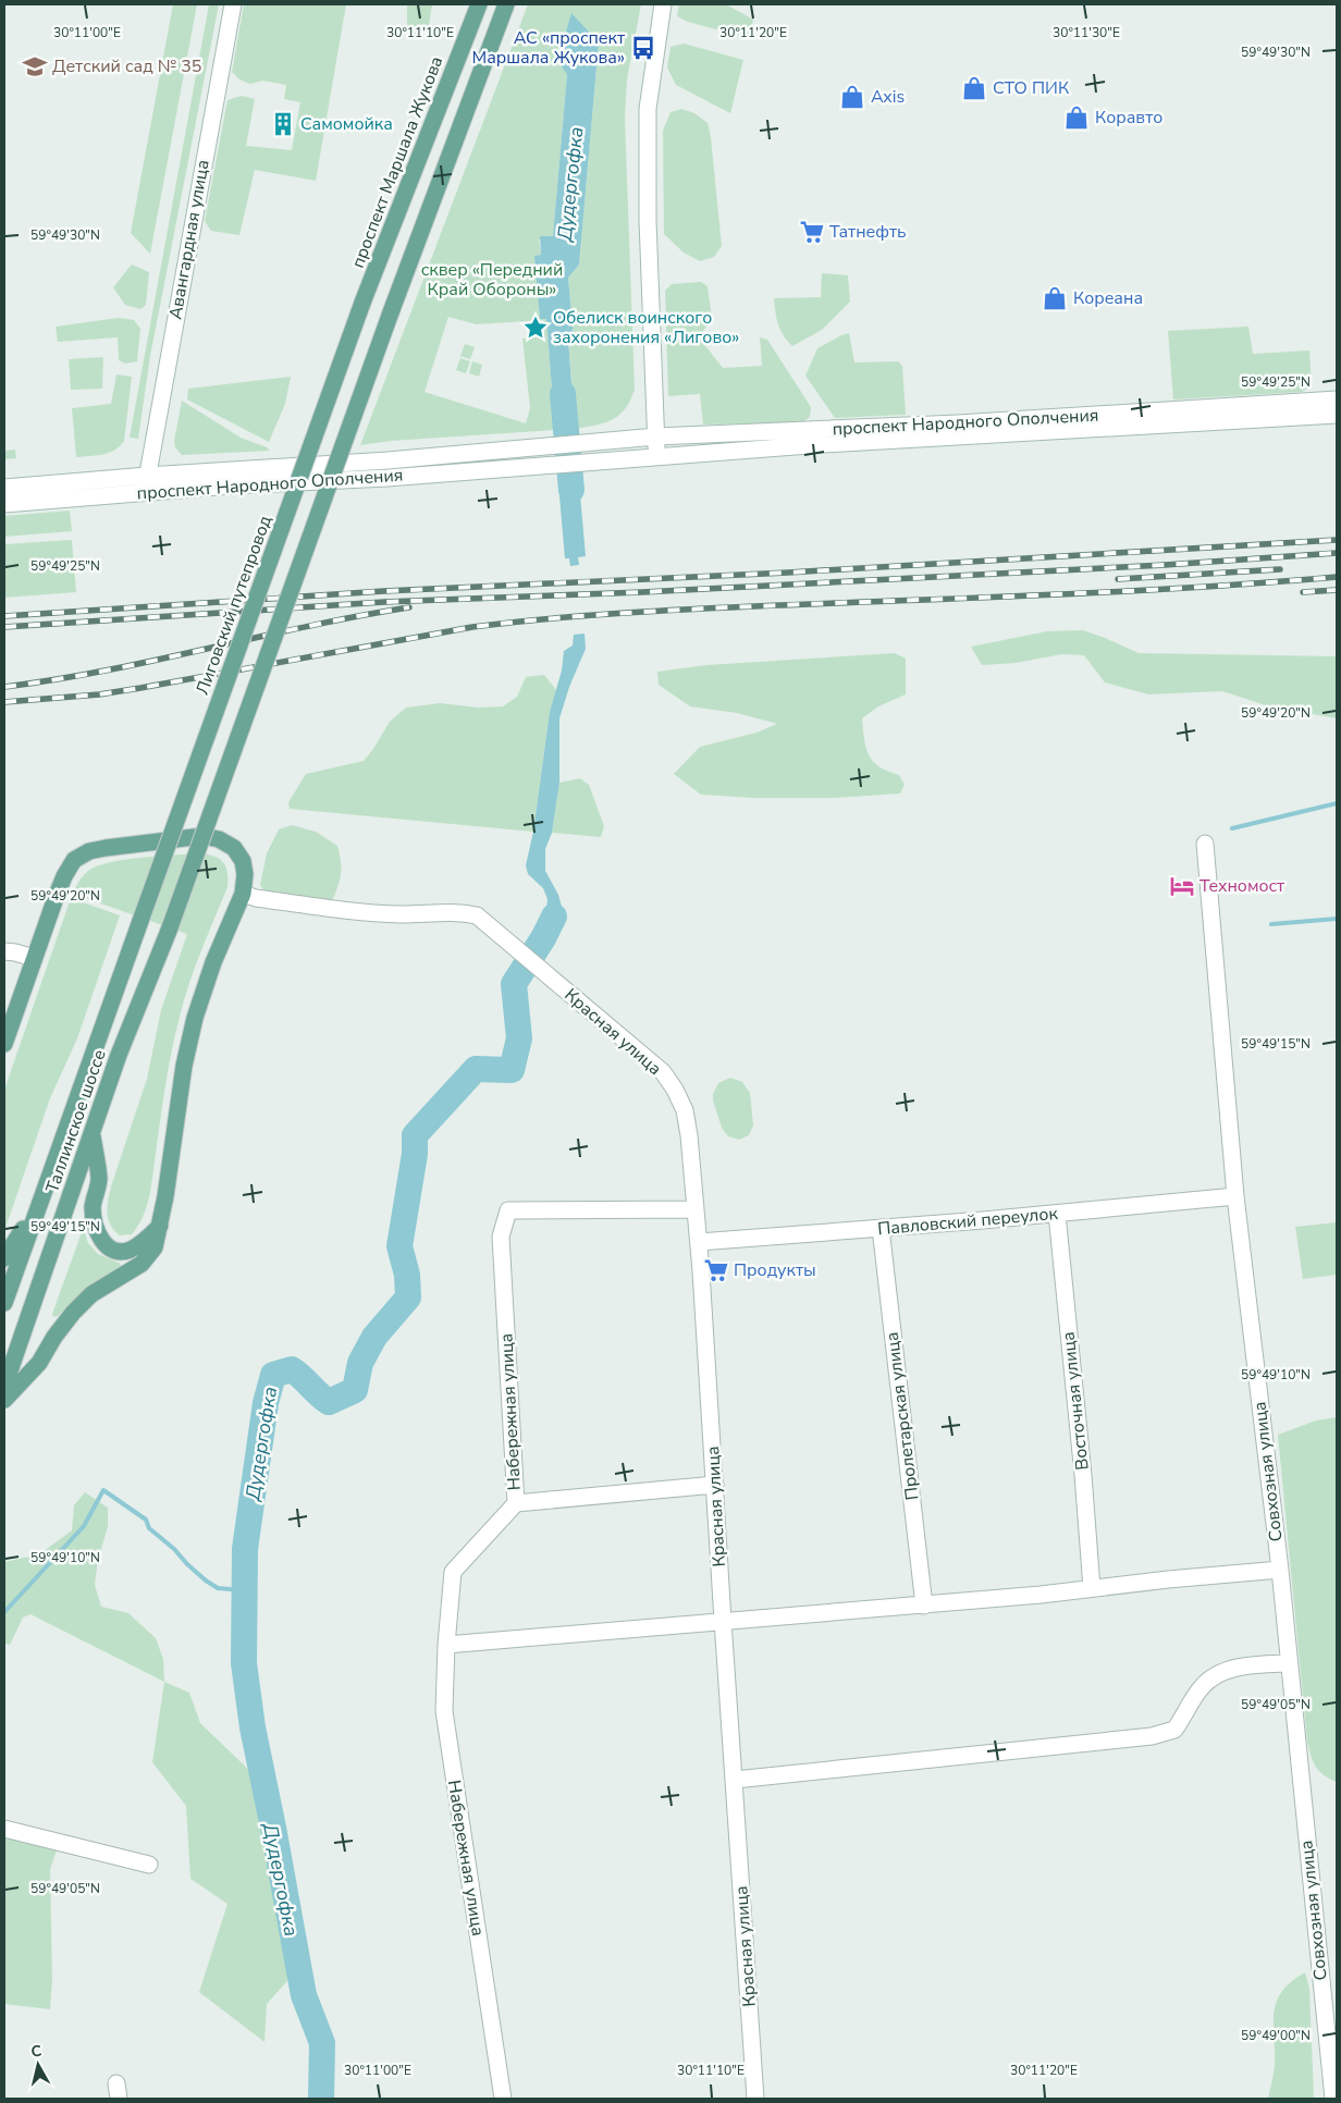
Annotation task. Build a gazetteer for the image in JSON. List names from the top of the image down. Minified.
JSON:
{"streets":{"main road":["проспект Маршала Жукова","Лиговский путепровод","Таллинское шоссе"],"street":["Авангардная улица","проспект Народного Ополчения","Красная улица","Павловский переулок","Восточная улица","Набережная улица","Пролетарская улица","Совхозная улица"]},"crossings":[["проспект Маршала Жукова","Лиговский путепровод"],["Авангардная улица","проспект Народного Ополчения"],["Лиговский путепровод","Таллинское шоссе"],["Красная улица","Павловский переулок"],["Красная улица","Набережная улица"],["Павловский переулок","Восточная улица"],["Павловский переулок","Пролетарская улица"],["Павловский переулок","Совхозная улица"]],"water":["Дудергофка"],"parks":["сквер «Передний Край Обороны»"],"places":{"bus stop":["АС «проспект Маршала Жукова»"],"school or university":["Детский сад № 35"],"shop":["СТО ПИК","Axis","Коравто","Кореана"],"building":["Самомойка"],"supermarket":["Татнефть","Продукты"],"place":["Обелиск воинского захоронения «Лигово»"],"hotel":["Техномост"]},"north":"top","coordinates":["30°11'00\"E","30°11'10\"E","30°11'20\"E","30°11'30\"E","59°49'30\"N","59°49'25\"N","59°49'20\"N","59°49'15\"N","59°49'10\"N","59°49'05\"N","59°49'00\"N"]}
